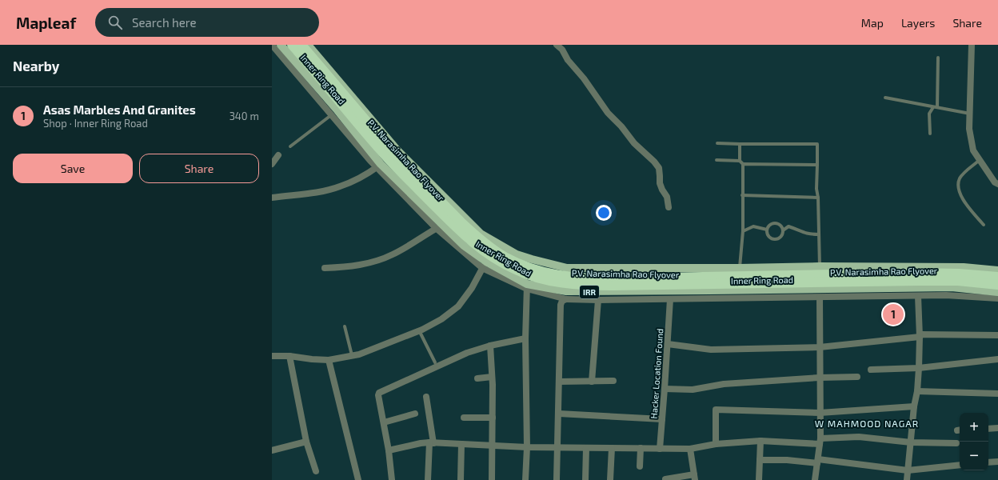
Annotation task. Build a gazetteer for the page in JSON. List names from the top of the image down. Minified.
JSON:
{"streets":{"highway":["P.V. Narasimha Rao Flyover"],"main road":["Inner Ring Road","IRR"],"street":["Hacker Location Found"]},"districts":["W MAHMOOD NAGAR"],"page":{"header":"Mapleaf","search":"Search here","nav":["Map","Layers","Share"],"heading":"Nearby","list":[{"mark":"1","name":"Asas Marbles And Granites","note":"Shop · Inner Ring Road","value":"340 m"}],"buttons":["Save","Share"],"pins":"1","map_buttons":["+","−"]}}
